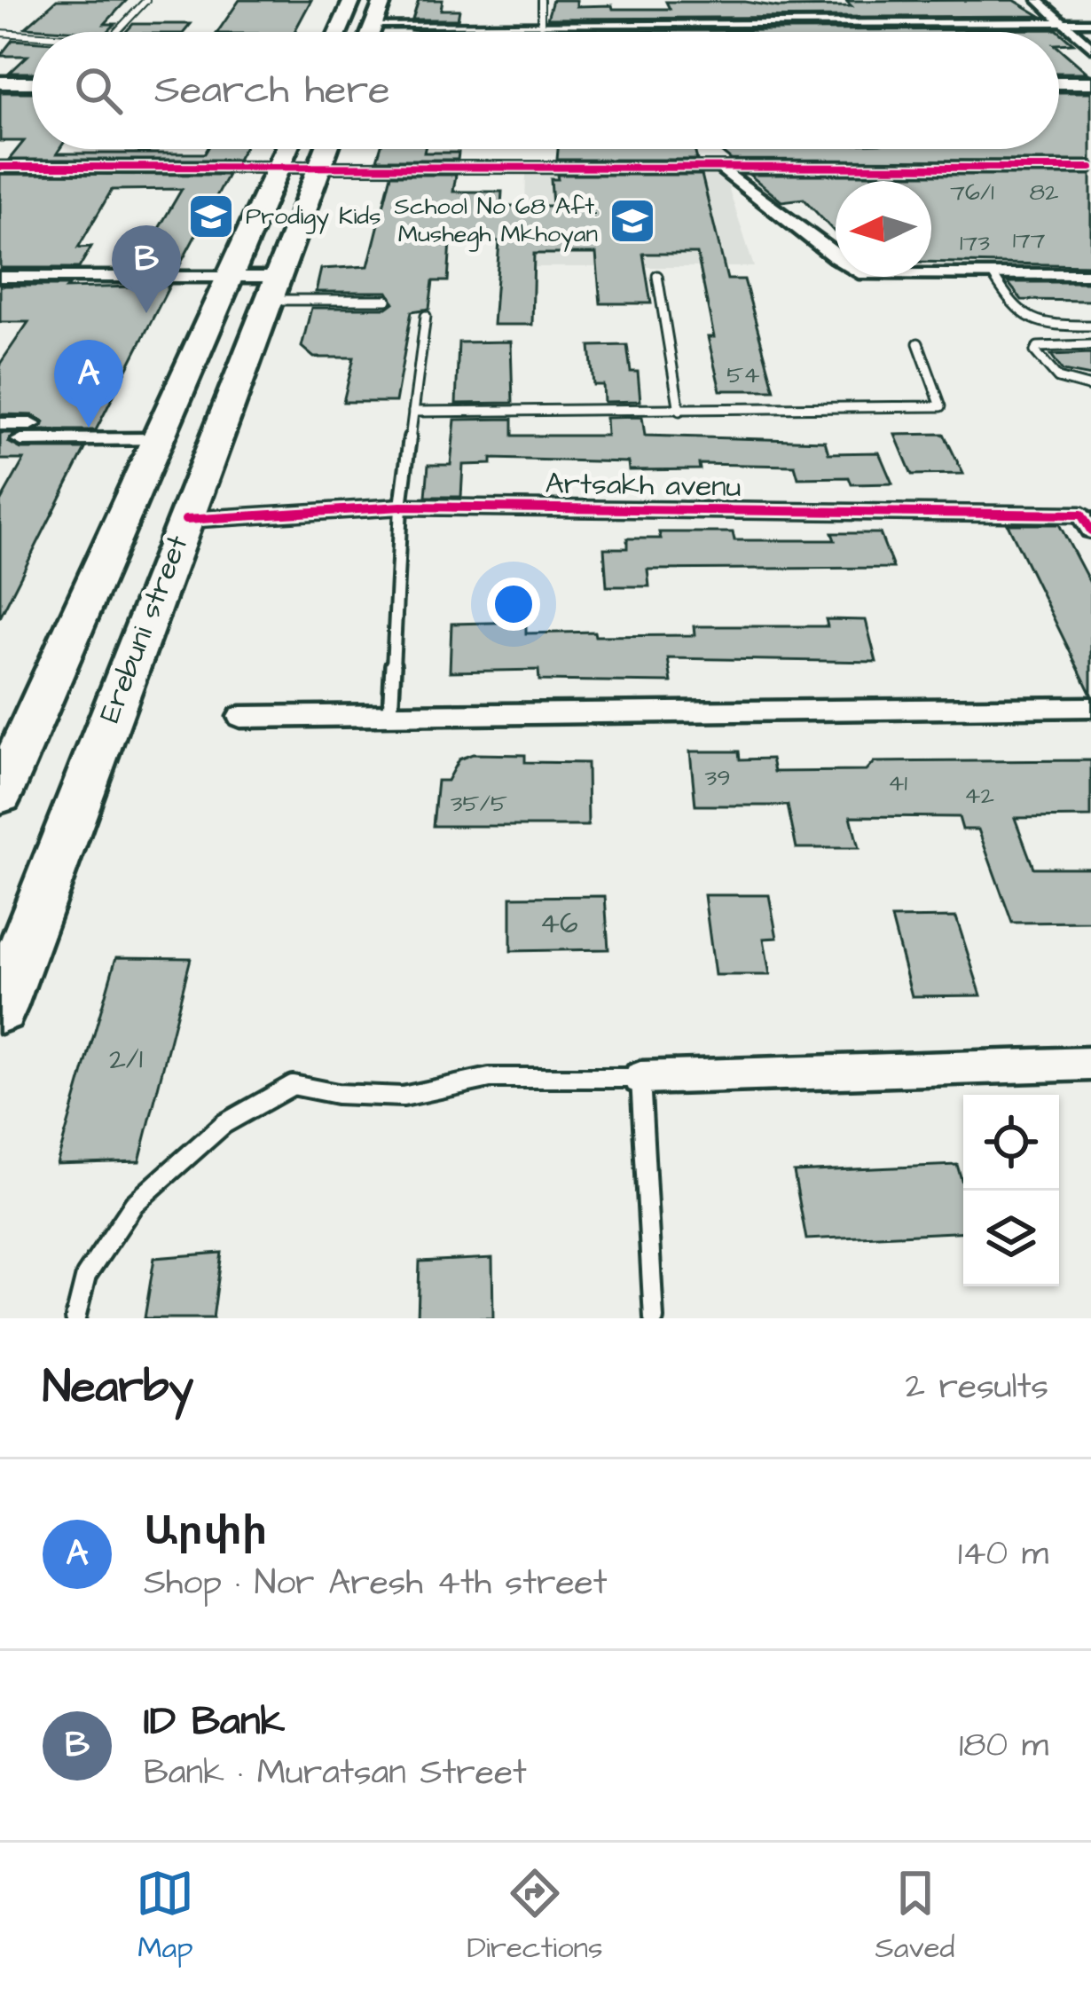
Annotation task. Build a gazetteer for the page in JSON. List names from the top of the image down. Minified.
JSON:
{"streets":{"main road":["Erebuni street"],"street":["Artsakh avenu"]},"crossings":[["Artsakh avenu","Erebuni street"]],"places":{"school or university":["Prodigy Kids","School No 68 Aft. Mushegh Mkhoyan"]},"house_numbers":["76/1","82","177","173","54","39","41","42","35/5","46","2/1"],"north":"left","page":{"search":"Search here","pins":["B","A"],"heading":["Nearby","2 results"],"list":[{"mark":"A","name":"Արփի","note":"Shop · Nor Aresh 4th street","value":"140 m"},{"mark":"B","name":"ID Bank","note":"Bank · Muratsan Street","value":"180 m"}],"nav":["Map","Directions","Saved"]}}
